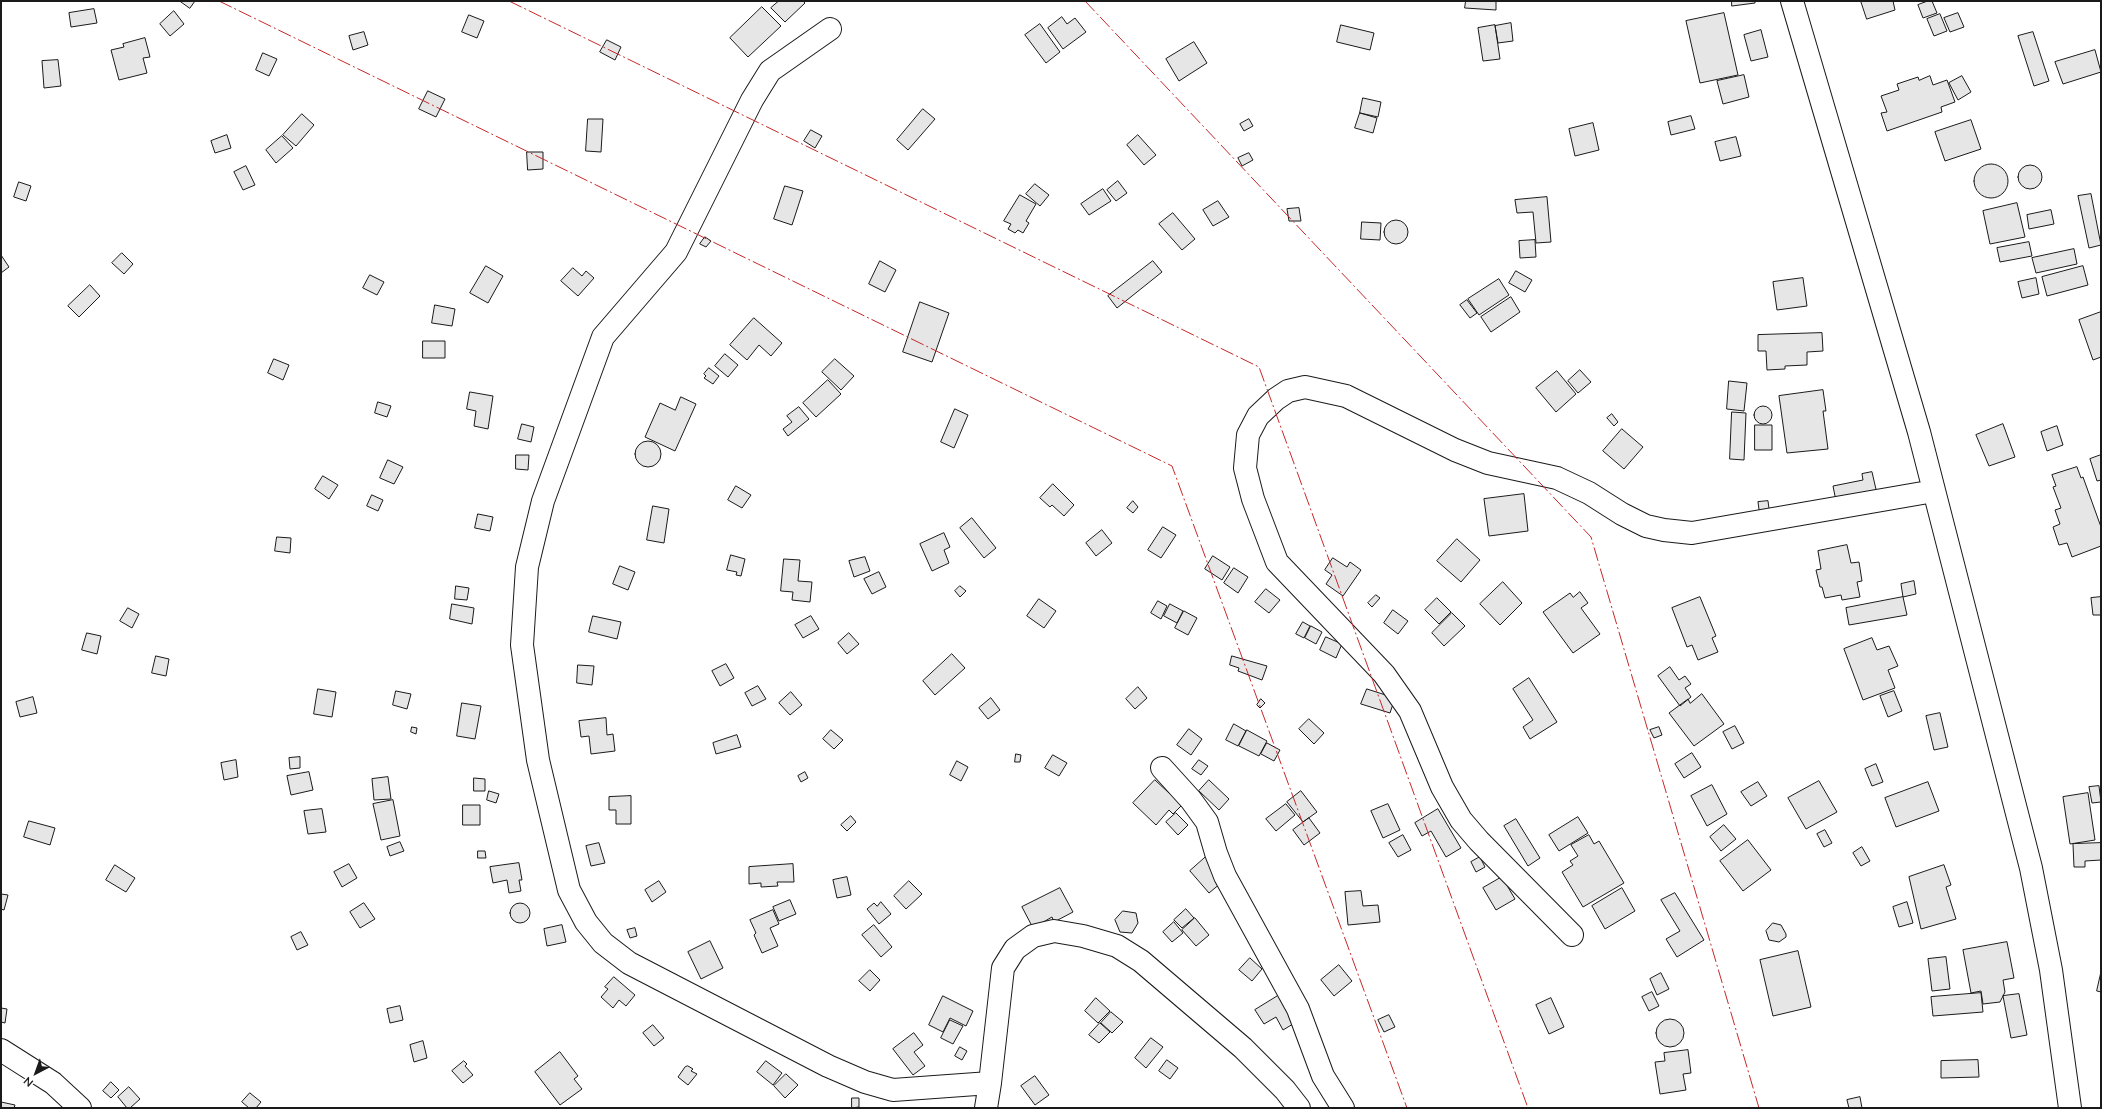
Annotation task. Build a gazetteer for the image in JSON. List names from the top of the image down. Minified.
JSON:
{"north":"bottom left"}
